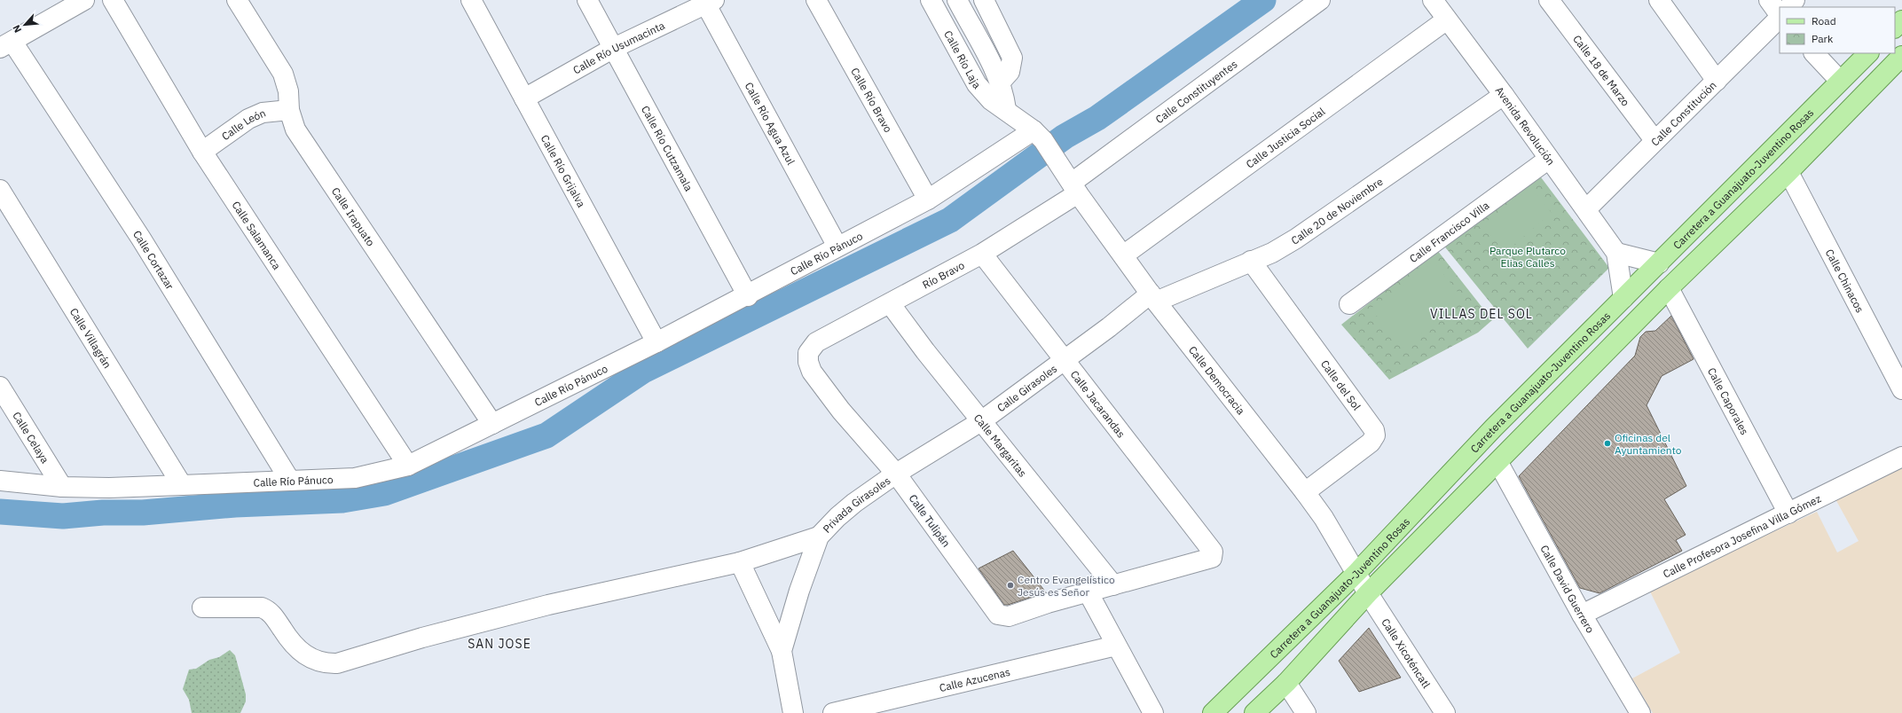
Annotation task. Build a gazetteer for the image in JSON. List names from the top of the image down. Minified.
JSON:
{"streets":{"main road":["Carretera a Guanajuato-Juventino Rosas"],"street":["Calle Río Usumacinta","Calle Río Laja","Calle 18 de Marzo","Calle Constituyentes","Calle Río Bravo","Calle Constitución","Calle Río Agua Azul","Calle León","Avenida Revolución","Calle Justicia Social","Calle Río Cutzamala","Calle Río Grijalva","Calle 20 de Noviembre","Calle Irapuato","Calle Francisco Villa","Calle Salamanca","Calle Río Pánuco","Calle Cortazar","Río Bravo","Calle Chinacos","Calle Villagrán","Calle Democracia","Calle del Sol","Calle Girasoles","Calle Caporales","Calle Jacarandas","Calle Celaya","Calle Margaritas","Privada Girasoles","Calle Tulipán","Calle Profesora Josefina Villa Gómez","Calle David Guerrero","Calle Xicoténcatl","Calle Azucenas"]},"crossings":[["Calle Río Usumacinta","Calle Río Agua Azul"],["Calle Río Usumacinta","Calle Río Cutzamala"],["Calle Río Usumacinta","Calle Río Grijalva"],["Calle Río Laja","Calle Constituyentes"],["Calle Río Laja","Calle Río Pánuco"],["Calle Río Laja","Río Bravo"],["Calle Río Laja","Calle Democracia"],["Calle 18 de Marzo","Calle Constitución"],["Calle Constituyentes","Río Bravo"],["Calle Constituyentes","Calle Democracia"],["Calle Río Bravo","Calle Río Pánuco"],["Calle Constitución","Avenida Revolución"],["Calle Río Agua Azul","Calle Río Pánuco"],["Calle León","Calle Irapuato"],["Calle León","Calle Salamanca"],["Avenida Revolución","Calle Justicia Social"],["Avenida Revolución","Carretera a Guanajuato-Juventino Rosas"],["Avenida Revolución","Calle 20 de Noviembre"],["Avenida Revolución","Calle Francisco Villa"],["Calle Justicia Social","Calle Democracia"],["Calle Río Cutzamala","Calle Río Pánuco"],["Calle Río Grijalva","Calle Río Pánuco"],["Carretera a Guanajuato-Juventino Rosas","Calle Democracia"],["Calle 20 de Noviembre","Calle Democracia"],["Calle 20 de Noviembre","Calle del Sol"],["Calle 20 de Noviembre","Calle Girasoles"],["Calle Irapuato","Calle Río Pánuco"],["Calle Salamanca","Calle Río Pánuco"],["Calle Río Pánuco","Calle Cortazar"],["Calle Río Pánuco","Calle Villagrán"],["Calle Río Pánuco","Calle Celaya"],["Río Bravo","Calle Democracia"],["Río Bravo","Calle Jacarandas"],["Río Bravo","Calle Margaritas"],["Río Bravo","Calle Tulipán"],["Calle Democracia","Calle del Sol"],["Calle Democracia","Calle Girasoles"],["Calle Democracia","Calle Xicoténcatl"],["Calle Girasoles","Calle Jacarandas"],["Calle Girasoles","Calle Margaritas"],["Calle Girasoles","Privada Girasoles"],["Calle Girasoles","Calle Tulipán"],["Calle Caporales","Calle Profesora Josefina Villa Gómez"],["Calle Jacarandas","Calle Margaritas"],["Privada Girasoles","Calle Tulipán"],["Calle Profesora Josefina Villa Gómez","Calle David Guerrero"]],"districts":["VILLAS DEL SOL","SAN JOSE"],"parks":["Parque Plutarco Elias Calles"],"places":["Oficinas del Ayuntamiento","Centro Evangelístico Jesús es Señor"],"legend":["Road","Park"],"north":"bottom left"}
